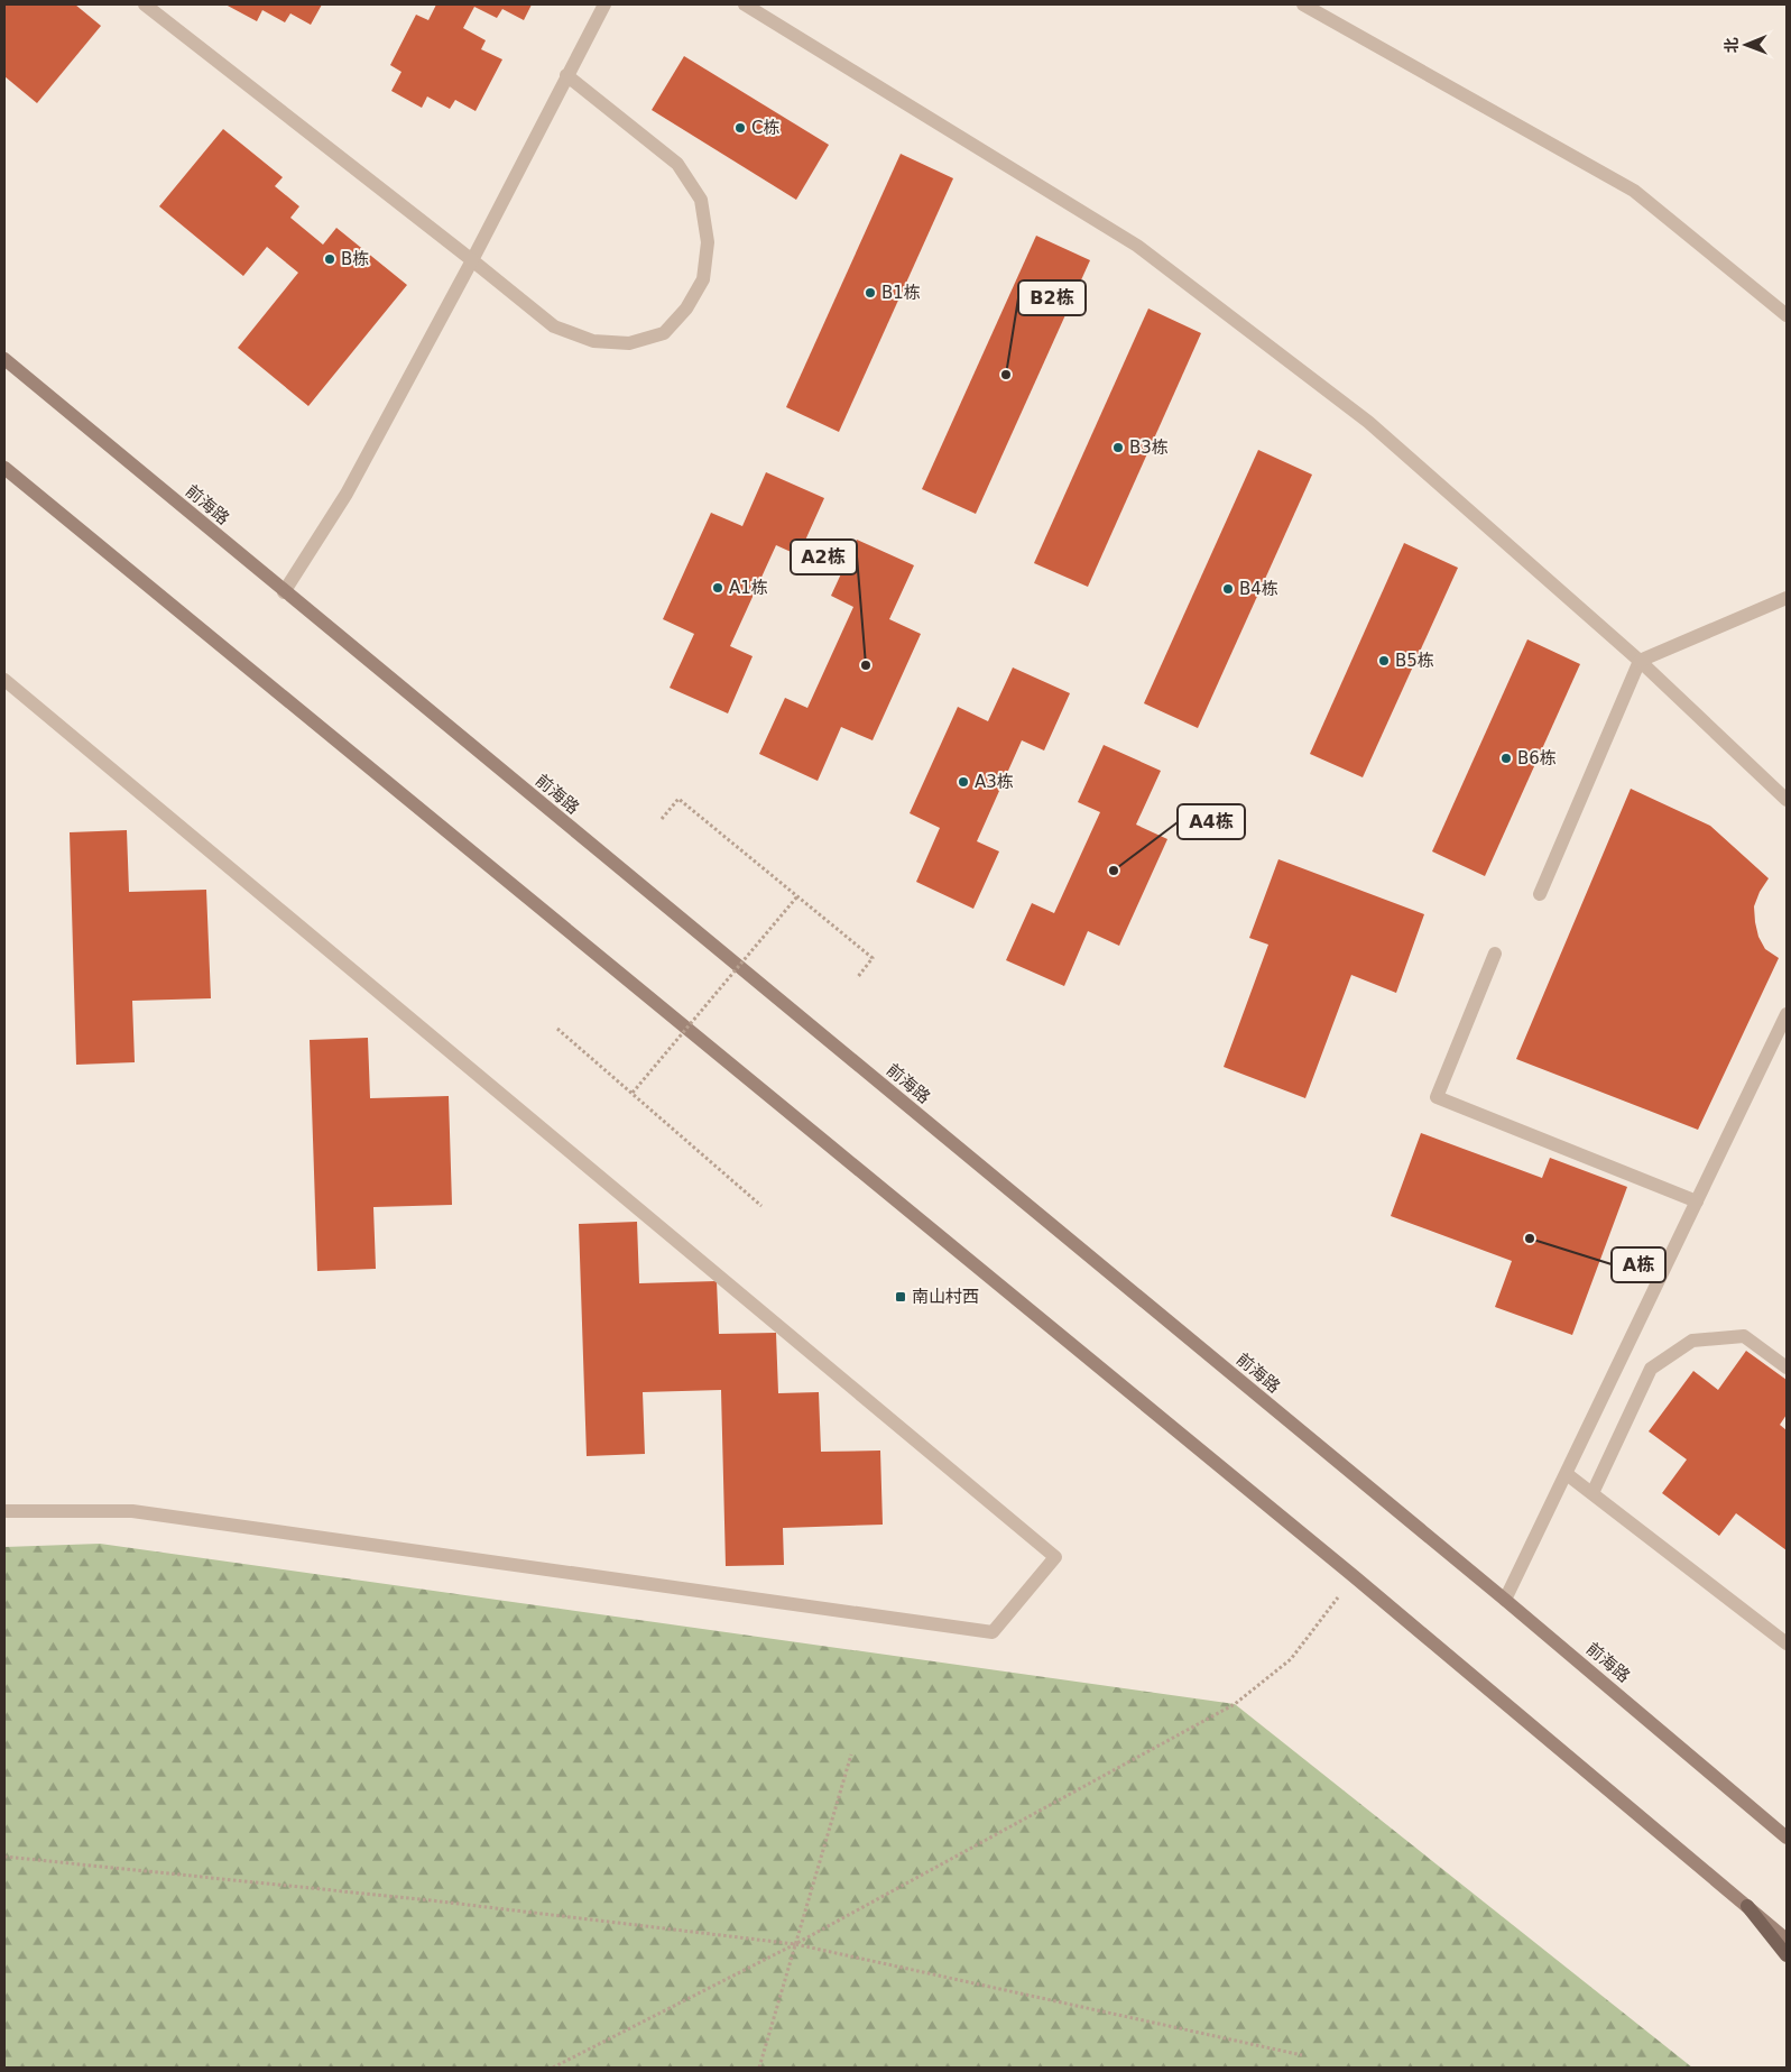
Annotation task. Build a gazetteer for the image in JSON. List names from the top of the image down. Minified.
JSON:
{"streets":{"main road":["前海路"]},"places":{"other":["C栋","B栋","B1栋","B2栋","B3栋","A1栋","B4栋","B5栋","A2栋","B6栋","A3栋","A4栋","A栋"],"transit":["南山村西"]},"north":"left"}
